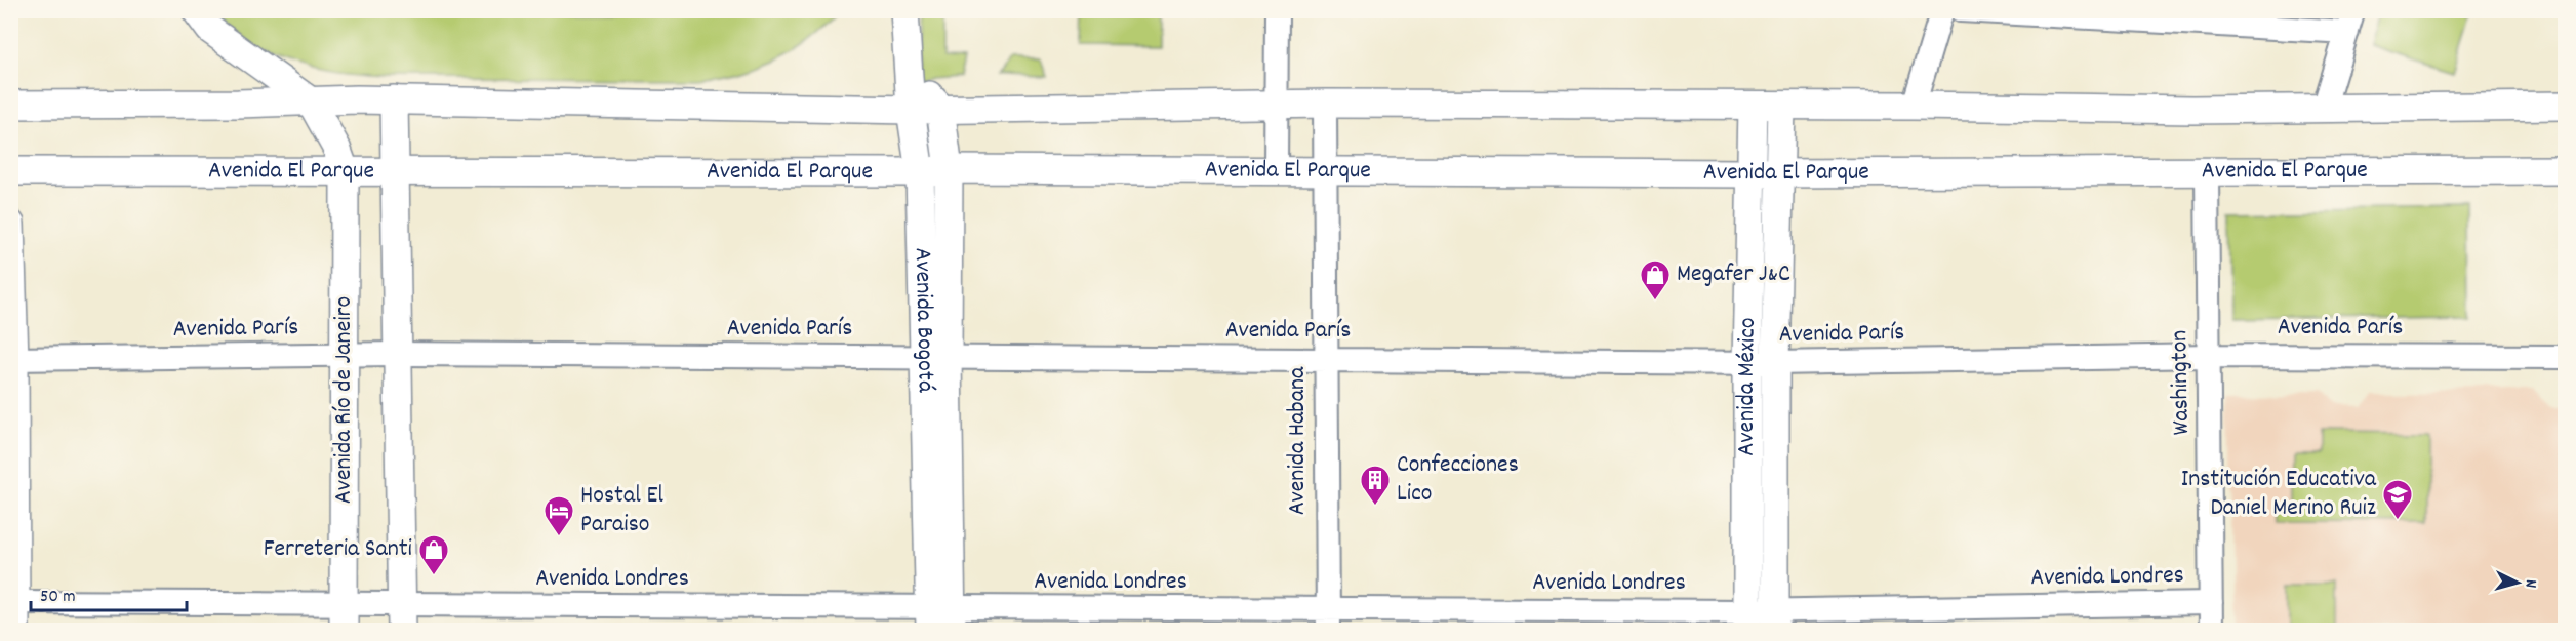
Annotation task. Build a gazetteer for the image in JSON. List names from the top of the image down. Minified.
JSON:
{"streets":{"street":["Avenida El Parque","Avenida Bogotá","Avenida París","Washington","Avenida México","Avenida Río de Janeiro","Avenida Habana","Avenida Londres"]},"crossings":[["Avenida El Parque","Avenida Bogotá"],["Avenida El Parque","Washington"],["Avenida El Parque","Avenida México"],["Avenida El Parque","Avenida Río de Janeiro"],["Avenida El Parque","Avenida Habana"],["Avenida Bogotá","Avenida París"],["Avenida Bogotá","Avenida Londres"],["Avenida París","Washington"],["Avenida París","Avenida México"],["Avenida París","Avenida Río de Janeiro"],["Avenida París","Avenida Habana"],["Washington","Avenida Londres"],["Avenida México","Avenida Londres"],["Avenida Río de Janeiro","Avenida Londres"],["Avenida Habana","Avenida Londres"]],"places":{"shop":["Megafer J&C","Ferreteria Santi"],"building":["Confecciones Lico"],"school or university":["Institución Educativa Daniel Merino Ruiz"],"hotel":["Hostal El Paraiso"]},"scale_bar":"50 m","north":"right"}
